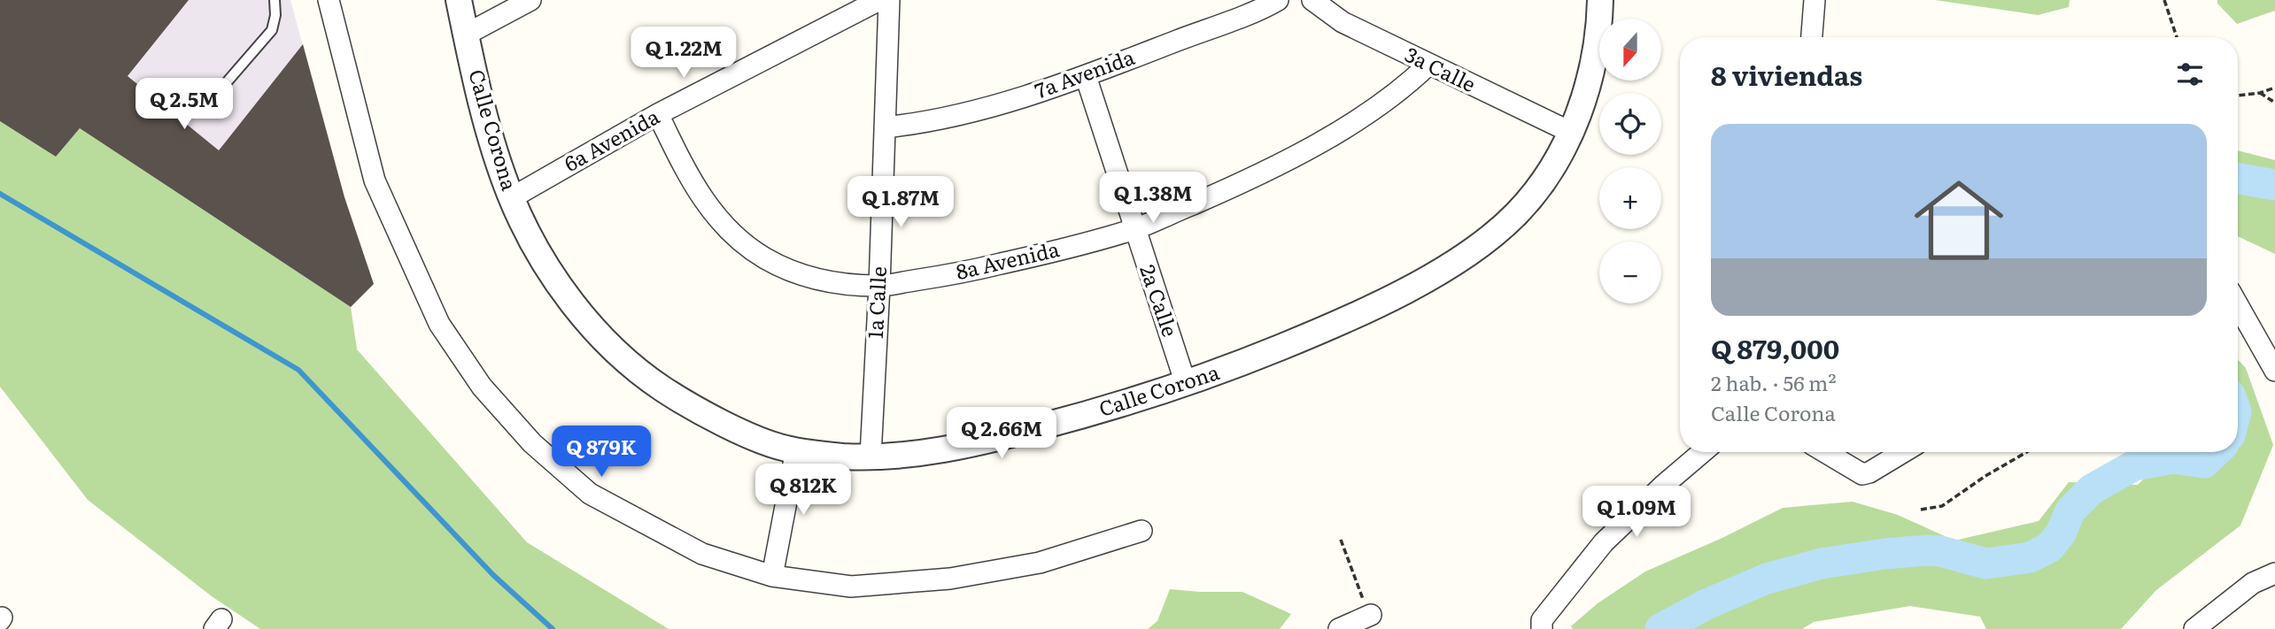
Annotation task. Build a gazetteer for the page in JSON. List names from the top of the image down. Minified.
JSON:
{"streets":{"street":["3a Calle","7a Avenida","Calle Corona","6a Avenida","8a Avenida","2a Calle","1a Calle"]},"crossings":[["3a Calle","Calle Corona"],["3a Calle","8a Avenida"],["7a Avenida","2a Calle"],["7a Avenida","1a Calle"],["Calle Corona","6a Avenida"],["Calle Corona","2a Calle"],["Calle Corona","1a Calle"],["6a Avenida","8a Avenida"],["6a Avenida","1a Calle"],["8a Avenida","2a Calle"],["8a Avenida","1a Calle"]],"north":"bottom","page":{"map_buttons":["+","−"],"price":["Q 1.22M","Q 2.5M","Q 1.38M","Q 1.87M","Q 2.66M","Q 879K","Q 812K","Q 1.09M"],"heading":"8 viviendas","list":[{"name":"Q 879,000","note":"2 hab. · 56 m² · Calle Corona"}]}}
